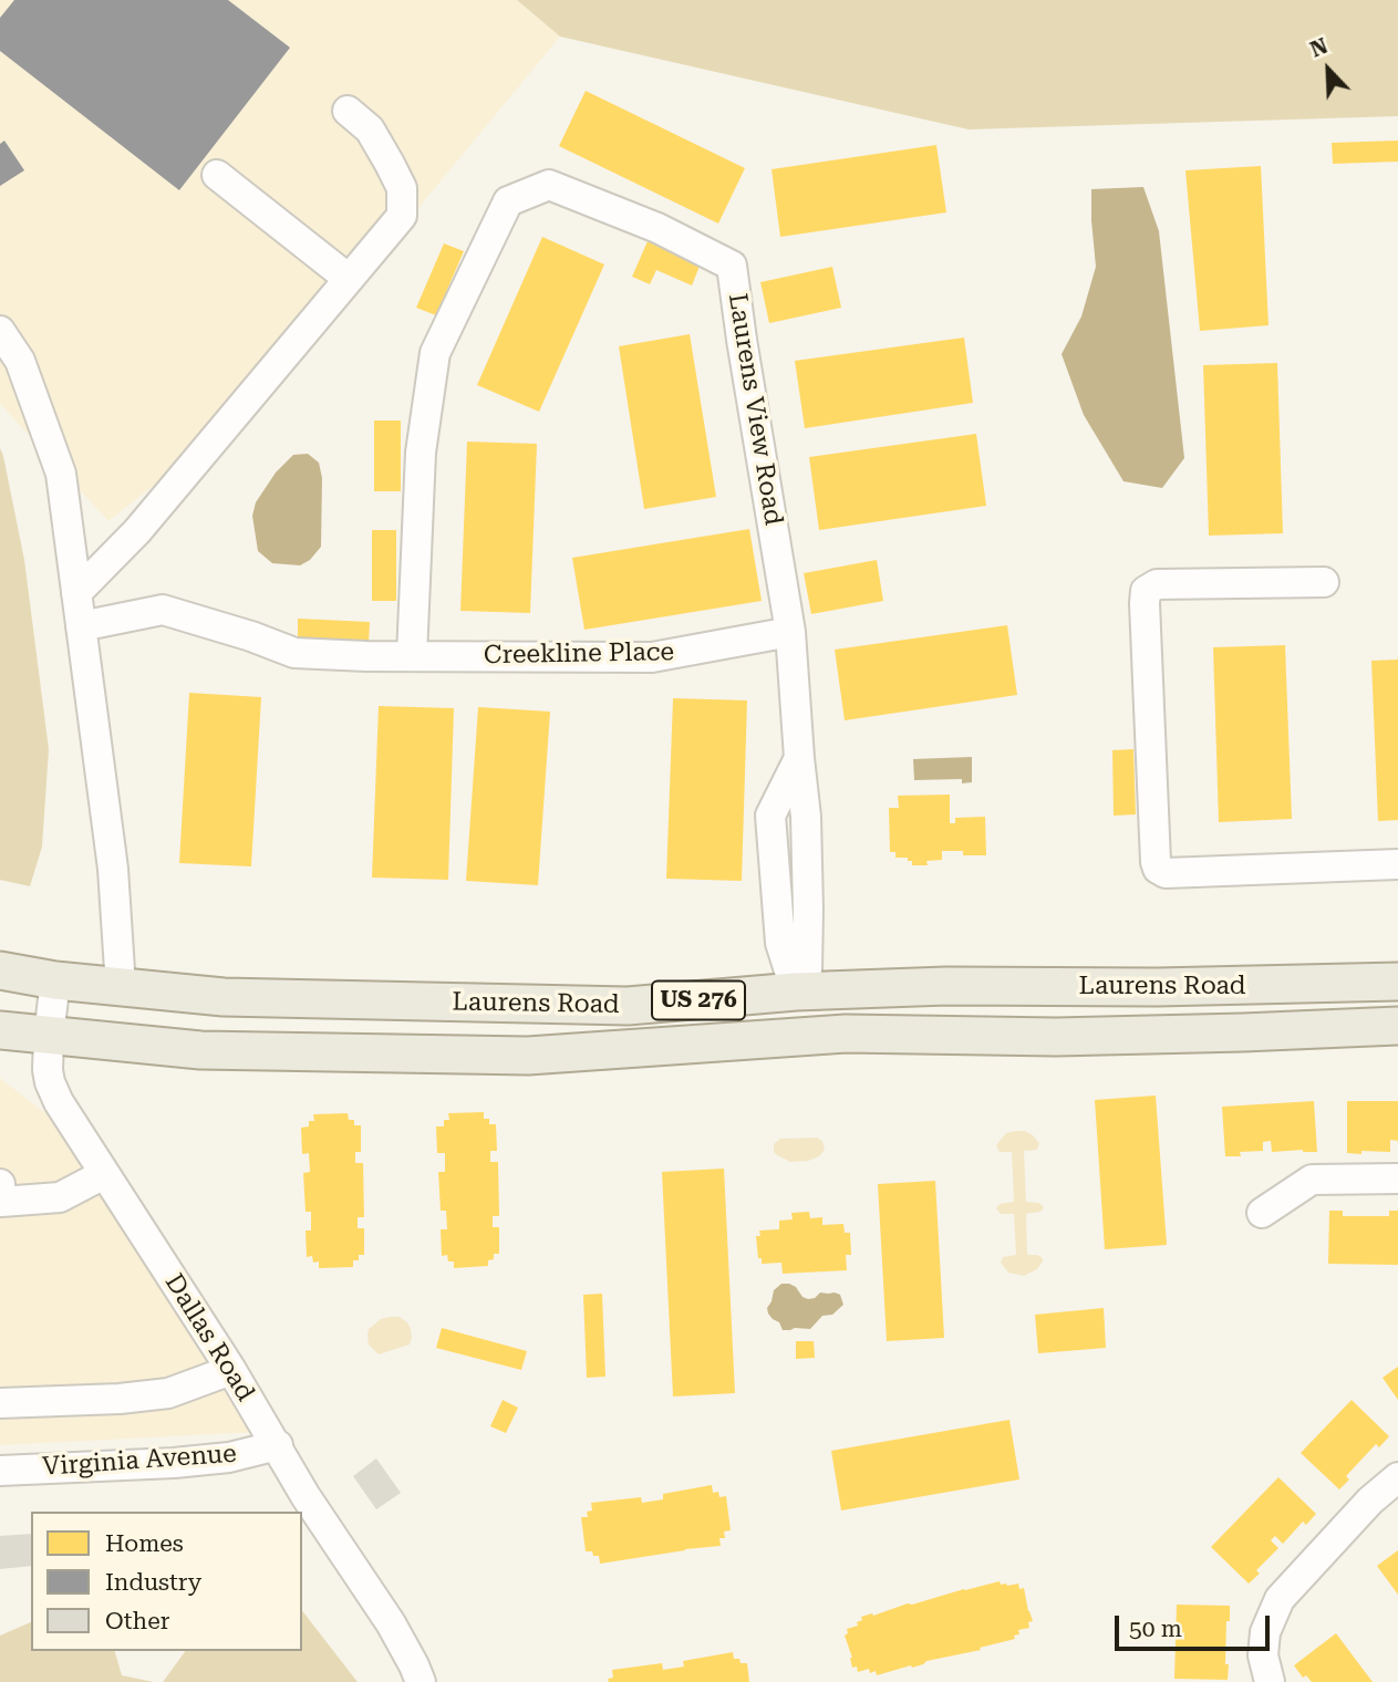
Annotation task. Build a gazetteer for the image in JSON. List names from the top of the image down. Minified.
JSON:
{"streets":{"main road":["Laurens Road","US 276"],"street":["Laurens View Road","Creekline Place","Dallas Road","Virginia Avenue"]},"crossings":[["Laurens View Road","Creekline Place"],["Laurens View Road","Laurens Road"],["Laurens Road","Dallas Road"],["Dallas Road","Virginia Avenue"]],"legend":["Homes","Industry","Other"],"scale_bar":"50 m","north":"top left"}
